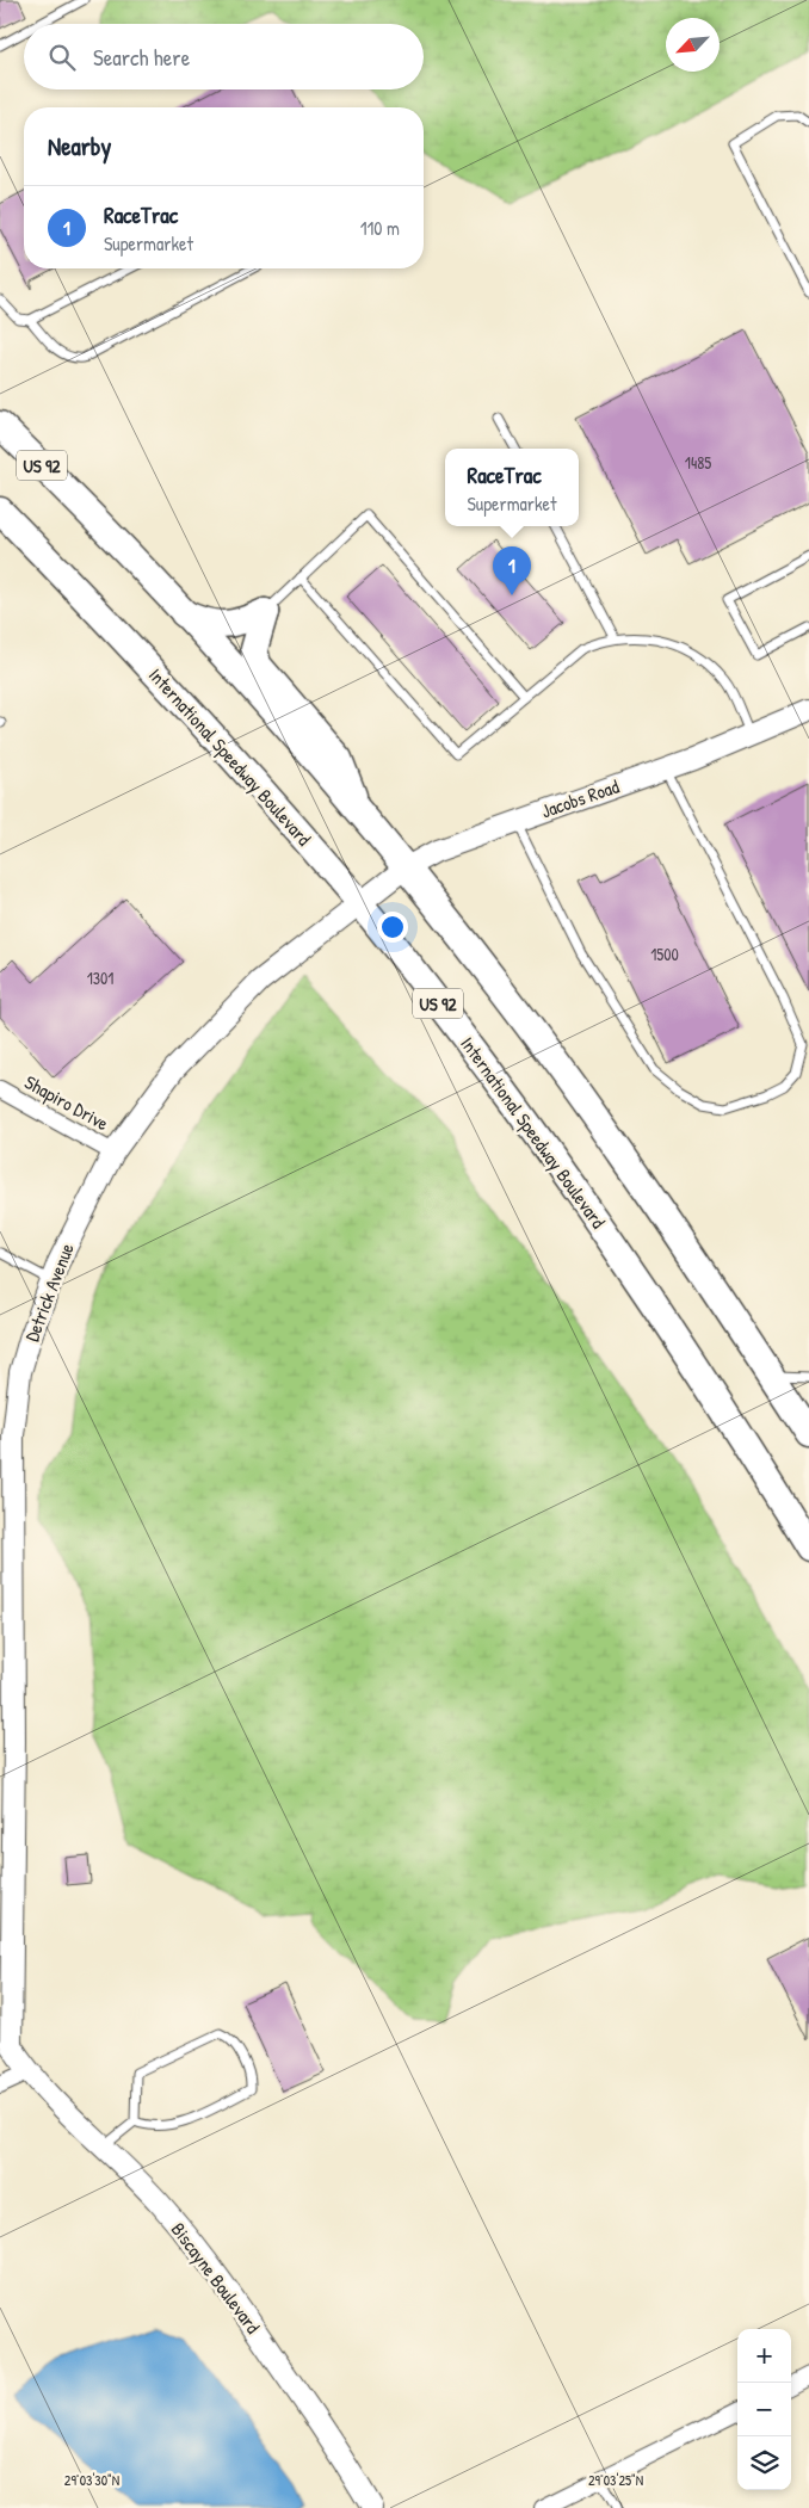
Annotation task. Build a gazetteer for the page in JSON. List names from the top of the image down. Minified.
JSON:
{"streets":{"main road":["US 92","International Speedway Boulevard"],"street":["Jacobs Road","Shapiro Drive","Detrick Avenue","Biscayne Boulevard"]},"crossings":[["US 92","Jacobs Road"],["International Speedway Boulevard","Jacobs Road"],["International Speedway Boulevard","Detrick Avenue"],["Jacobs Road","Detrick Avenue"],["Shapiro Drive","Detrick Avenue"],["Detrick Avenue","Biscayne Boulevard"]],"house_numbers":["1485","1500","1301"],"north":"bottom left","page":{"search":"Search here","heading":"Nearby","list":[{"mark":"1","name":"RaceTrac","note":"Supermarket","value":"110 m"}],"popup":["RaceTrac","Supermarket"],"pins":"1","map_buttons":["+","−"]},"coordinates":["29°03'30\"N","29°03'25\"N"]}
